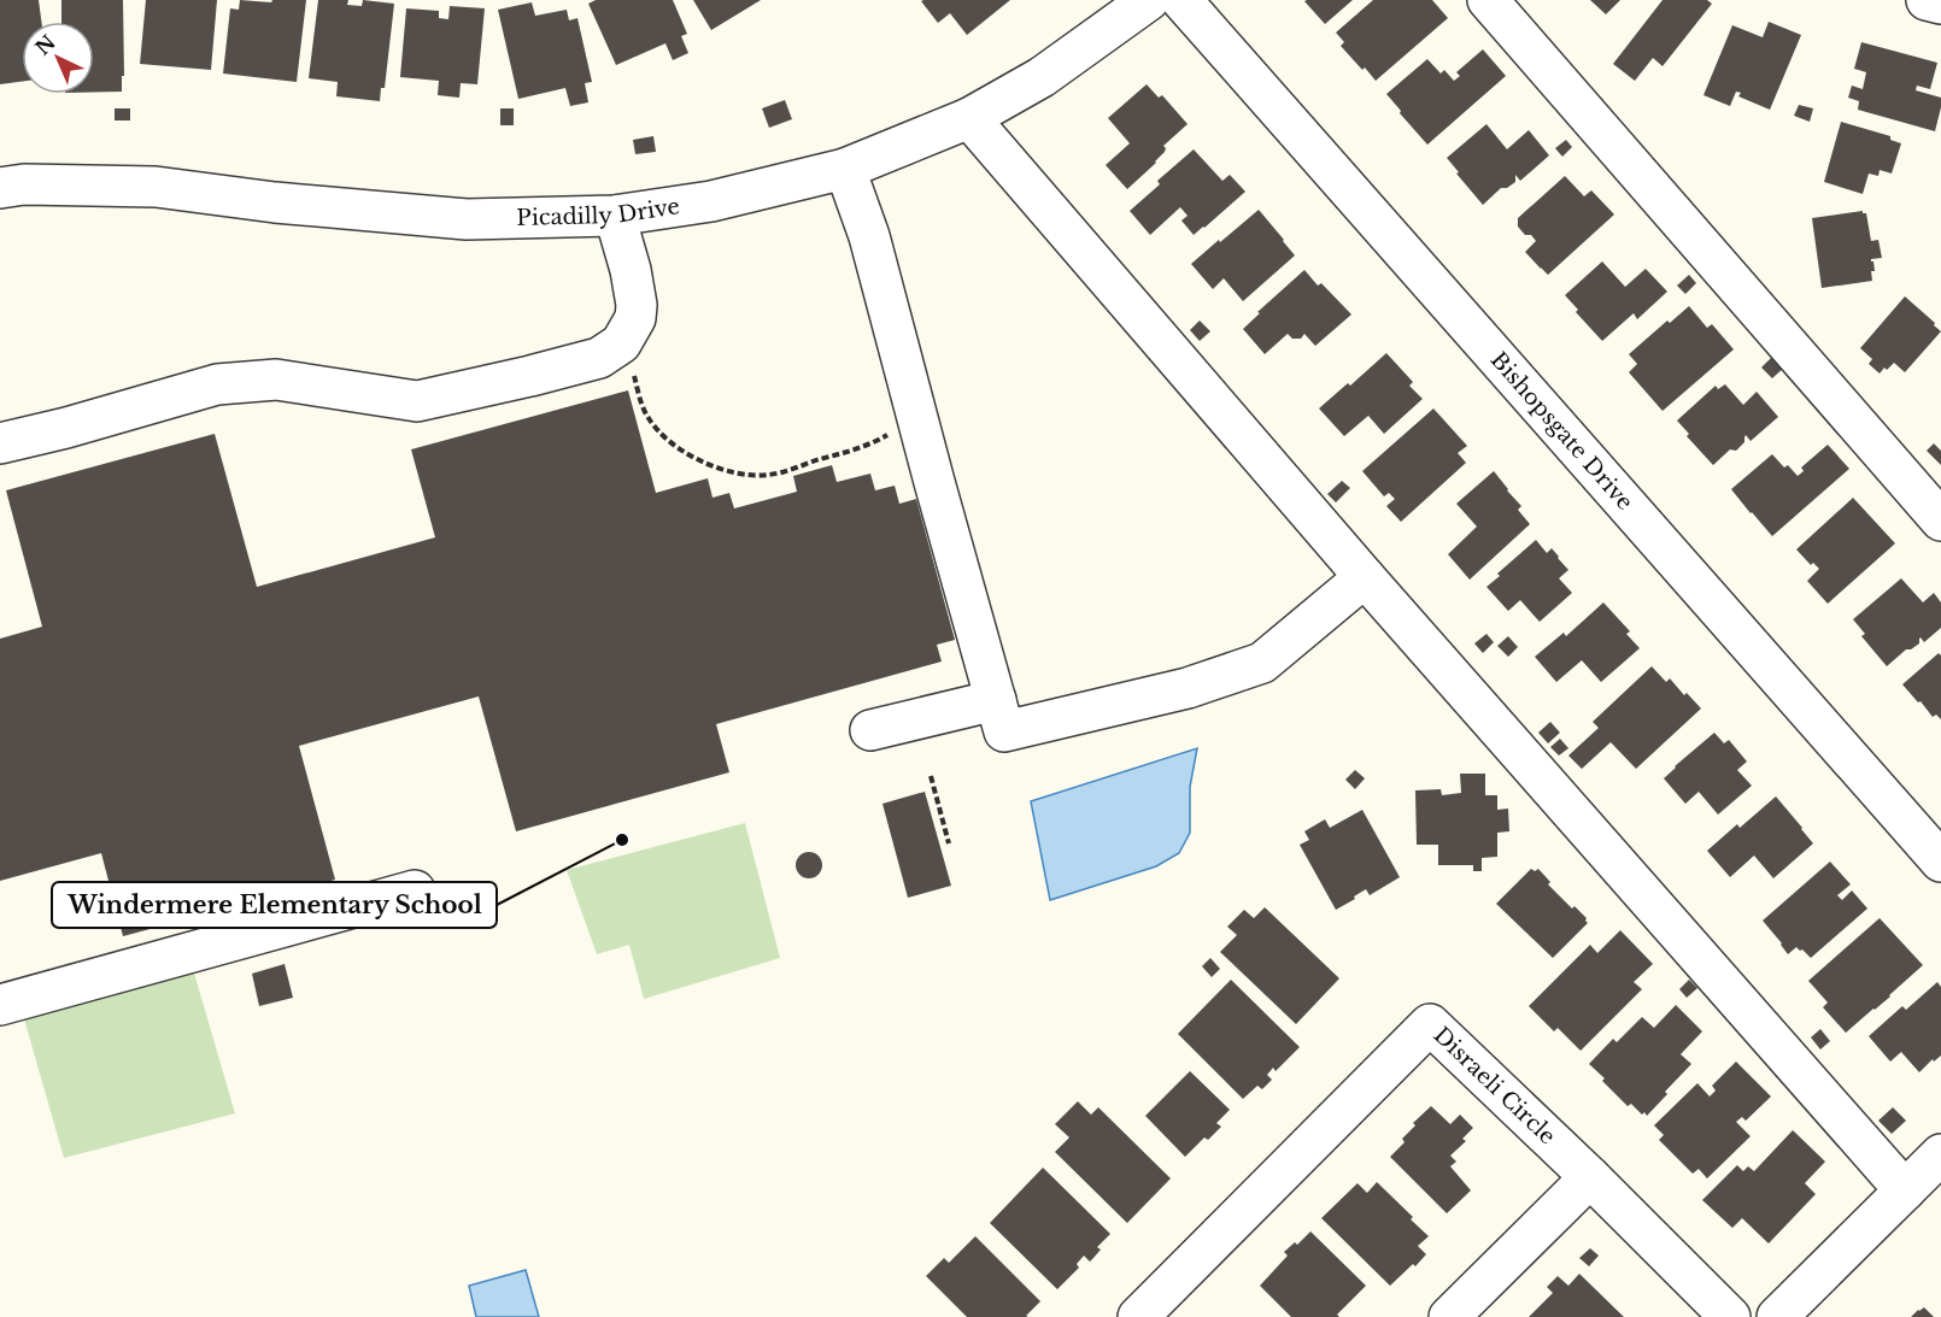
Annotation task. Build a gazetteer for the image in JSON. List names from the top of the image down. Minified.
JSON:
{"streets":{"street":["Picadilly Drive","Bishopsgate Drive","Disraeli Circle"]},"places":["Windermere Elementary School"],"north":"top left"}
